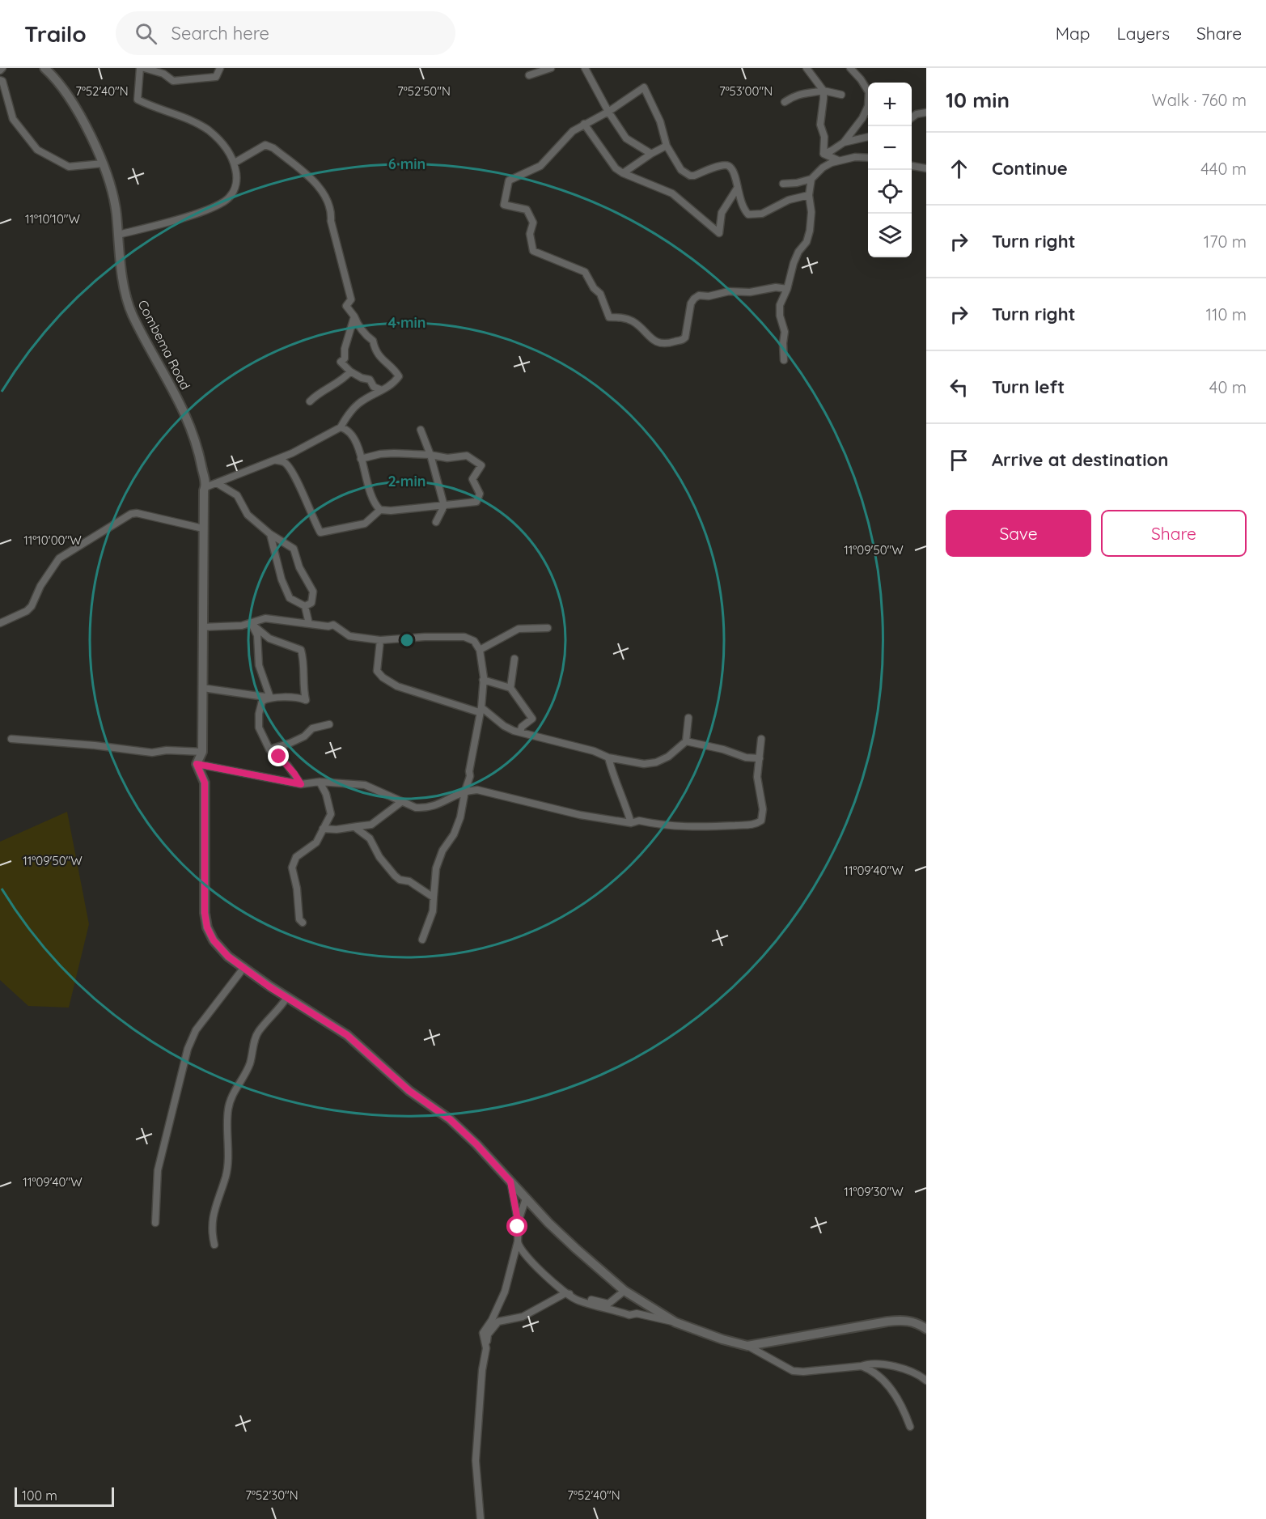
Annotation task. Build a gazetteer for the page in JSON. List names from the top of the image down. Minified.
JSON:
{"streets":{"street":["Combema Road"]},"scale_bar":"100 m","page":{"header":"Trailo","search":"Search here","nav":["Map","Layers","Share"],"heading":["10 min","Walk · 760 m"],"map_buttons":["+","−"],"list":[["Continue","440 m"],["Turn right","170 m"],["Turn right","110 m"],["Turn left","40 m"],"Arrive at destination"],"buttons":["Save","Share"],"scale":"100 m"},"coordinates":["7°52'50\"N","7°53'00\"N","7°52'40\"N","11°10'10\"W","11°10'00\"W","11°09'50\"W","11°09'40\"W","11°09'30\"W","7°52'30\"N"],"rings":["6 min","4 min","2 min"]}
